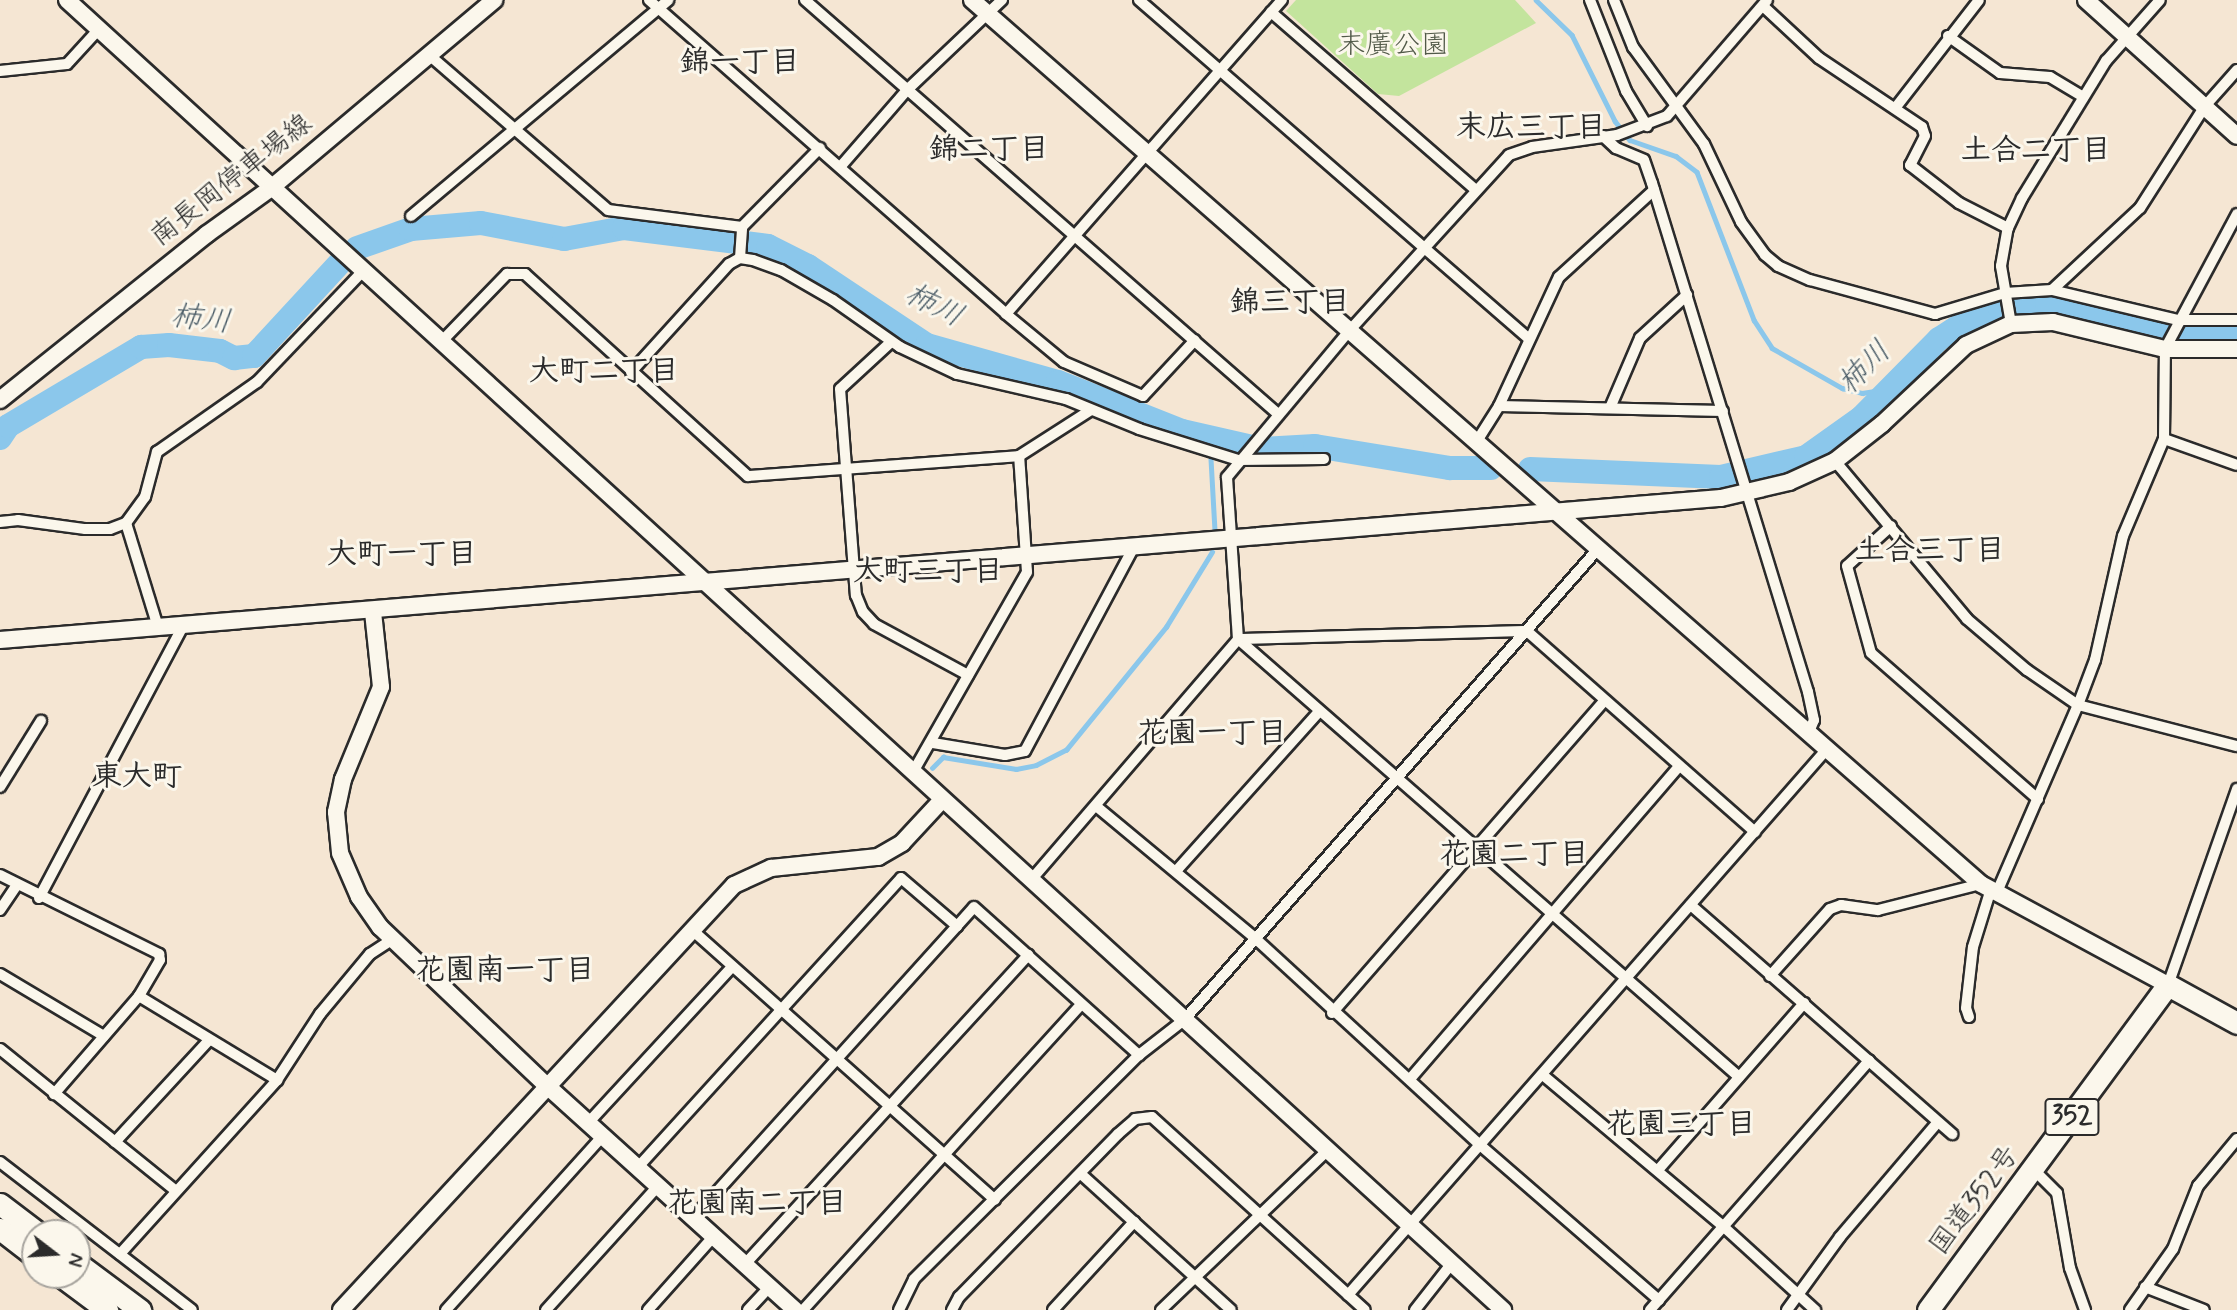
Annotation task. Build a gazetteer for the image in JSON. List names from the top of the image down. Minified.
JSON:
{"streets":{"highway":["352","国道352号"],"street":["南長岡停車場線"]},"districts":["錦一丁目","末広三丁目","錦二丁目","土合二丁目","錦三丁目","大町二丁目","土合三丁目","大町一丁目","大町三丁目","花園一丁目","東大町","花園二丁目","花園南一丁目","花園三丁目","花園南二丁目"],"water":["柿川"],"parks":["末廣公園"],"north":"right"}
